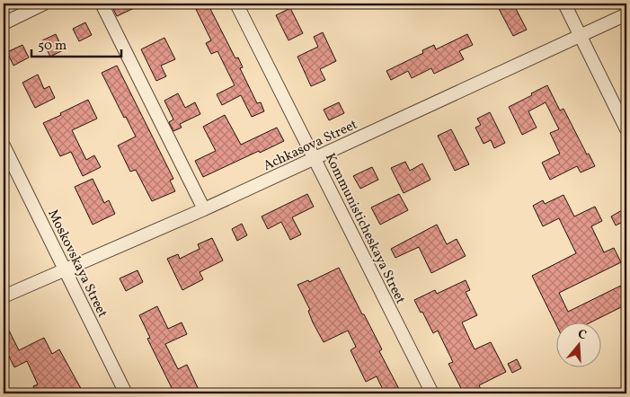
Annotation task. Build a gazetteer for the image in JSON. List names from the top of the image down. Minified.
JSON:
{"streets":{"street":["Achkasova Street","Kommunisticheskaya Street","Moskovskaya Street"]},"crossings":[["Achkasova Street","Kommunisticheskaya Street"],["Achkasova Street","Moskovskaya Street"]],"scale_bar":"50 m","north":"top"}
